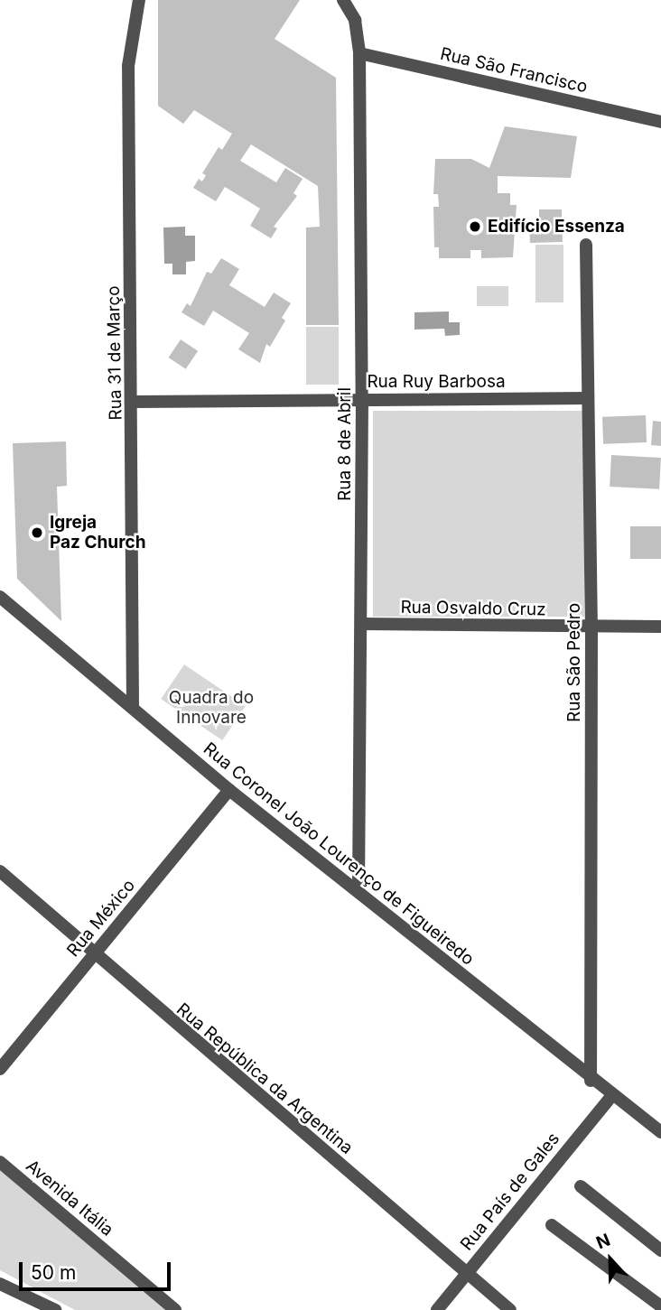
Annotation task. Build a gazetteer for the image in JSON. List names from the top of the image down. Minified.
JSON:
{"streets":{"street":["Rua São Francisco","Rua 31 de Março","Rua Ruy Barbosa","Rua 8 de Abril","Rua Osvaldo Cruz","Rua São Pedro","Rua Coronel João Lourenço de Figueiredo","Rua México","Rua República da Argentina","Rua País de Gales","Avenida Itália"]},"crossings":[["Rua São Francisco","Rua 8 de Abril"],["Rua 31 de Março","Rua Ruy Barbosa"],["Rua 31 de Março","Rua Coronel João Lourenço de Figueiredo"],["Rua Ruy Barbosa","Rua 8 de Abril"],["Rua Ruy Barbosa","Rua São Pedro"],["Rua 8 de Abril","Rua Osvaldo Cruz"],["Rua 8 de Abril","Rua Coronel João Lourenço de Figueiredo"],["Rua Osvaldo Cruz","Rua São Pedro"],["Rua São Pedro","Rua Coronel João Lourenço de Figueiredo"],["Rua Coronel João Lourenço de Figueiredo","Rua México"],["Rua Coronel João Lourenço de Figueiredo","Rua País de Gales"],["Rua México","Rua República da Argentina"],["Rua República da Argentina","Rua País de Gales"]],"parks":["Quadra do Innovare"],"places":["Edifício Essenza","Igreja Paz Church"],"scale_bar":"50 m","north":"top"}
